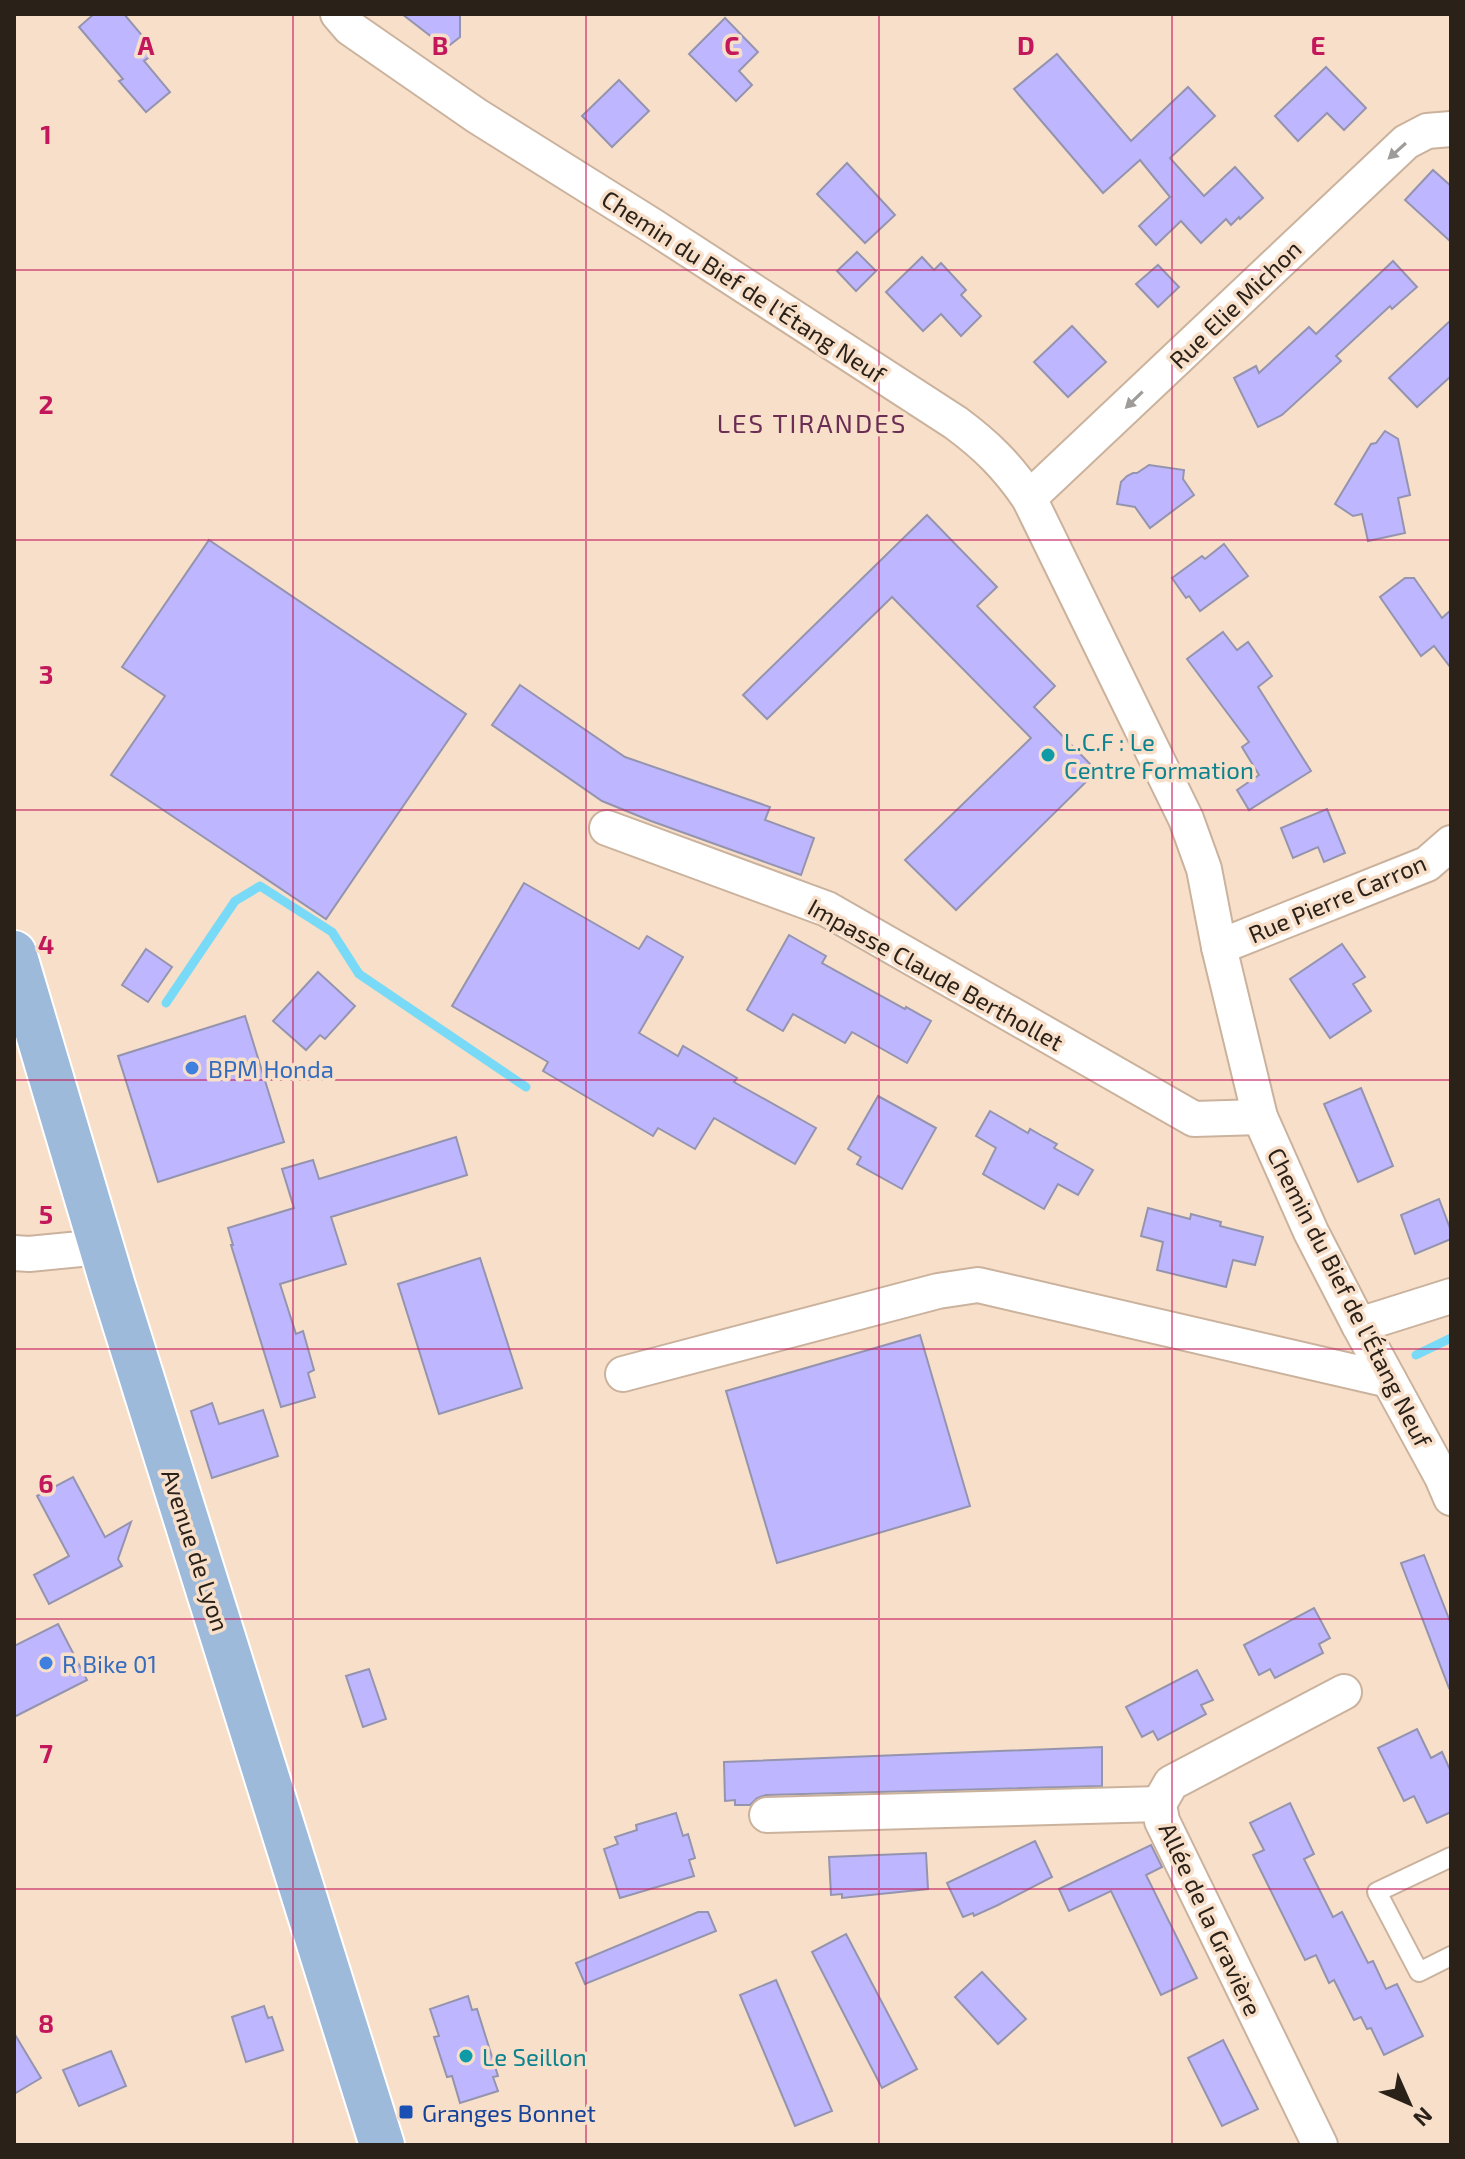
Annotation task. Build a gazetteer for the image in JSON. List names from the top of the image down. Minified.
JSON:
{"streets":{"main road":["Avenue de Lyon"],"street":["Chemin du Bief de l'Étang Neuf","Rue Elie Michon","Rue Pierre Carron","Impasse Claude Berthollet","Allée de la Gravière"]},"crossings":[["Chemin du Bief de l'Étang Neuf","Rue Elie Michon"],["Chemin du Bief de l'Étang Neuf","Rue Pierre Carron"],["Chemin du Bief de l'Étang Neuf","Impasse Claude Berthollet"]],"one_way":["Rue Elie Michon"],"districts":["LES TIRANDES"],"places":{"other":["L.C.F : Le Centre Formation","BPM Honda","R Bike 01","Le Seillon"],"transit":["Granges Bonnet"]},"north":"bottom right","grid":{"columns":["A","B","C","D","E"],"rows":["1","2","3","4","5","6","7","8"]}}
